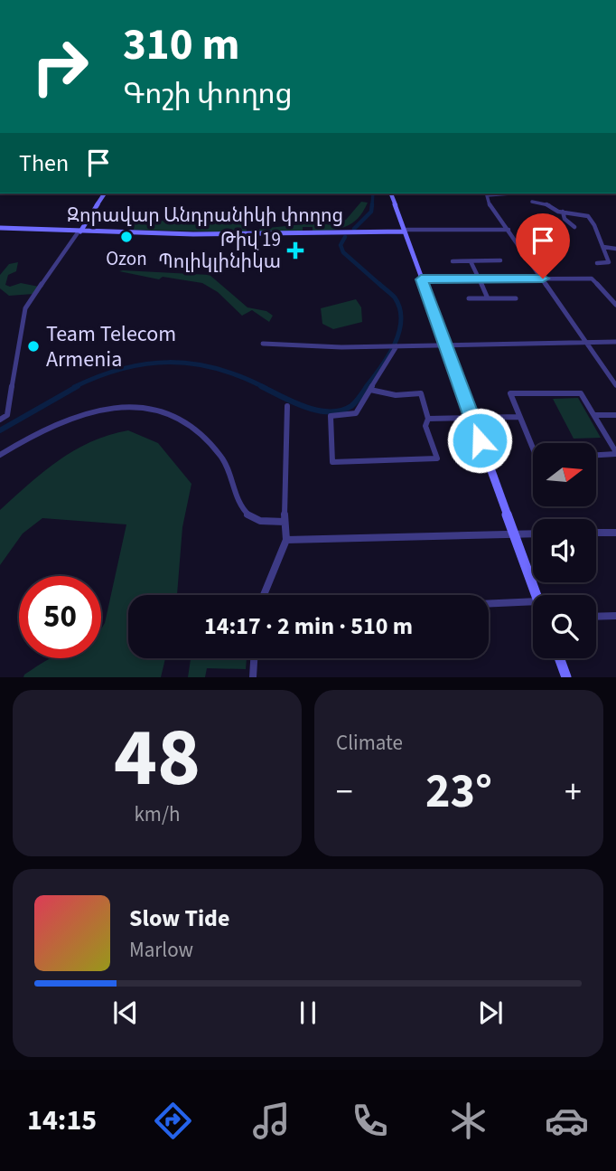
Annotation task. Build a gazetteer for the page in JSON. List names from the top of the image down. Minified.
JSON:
{"streets":{"main road":["Զորավար Անդրանիկի փողոց"]},"places":{"other":["Ozon","Team Telecom Armenia"],"health":["Թիվ 19 Պոլիկլինիկա"]},"north":"right","page":{"turn":["310 m","Գոշի փողոց"],"then":"Then","limit":"50","trip":"14:17 · 2 min · 510 m","tile":[["48","km/h"],"Climate"],"heat":["−","23°","+"],"song":["Slow Tide","Marlow"],"tabs":"14:15"}}
